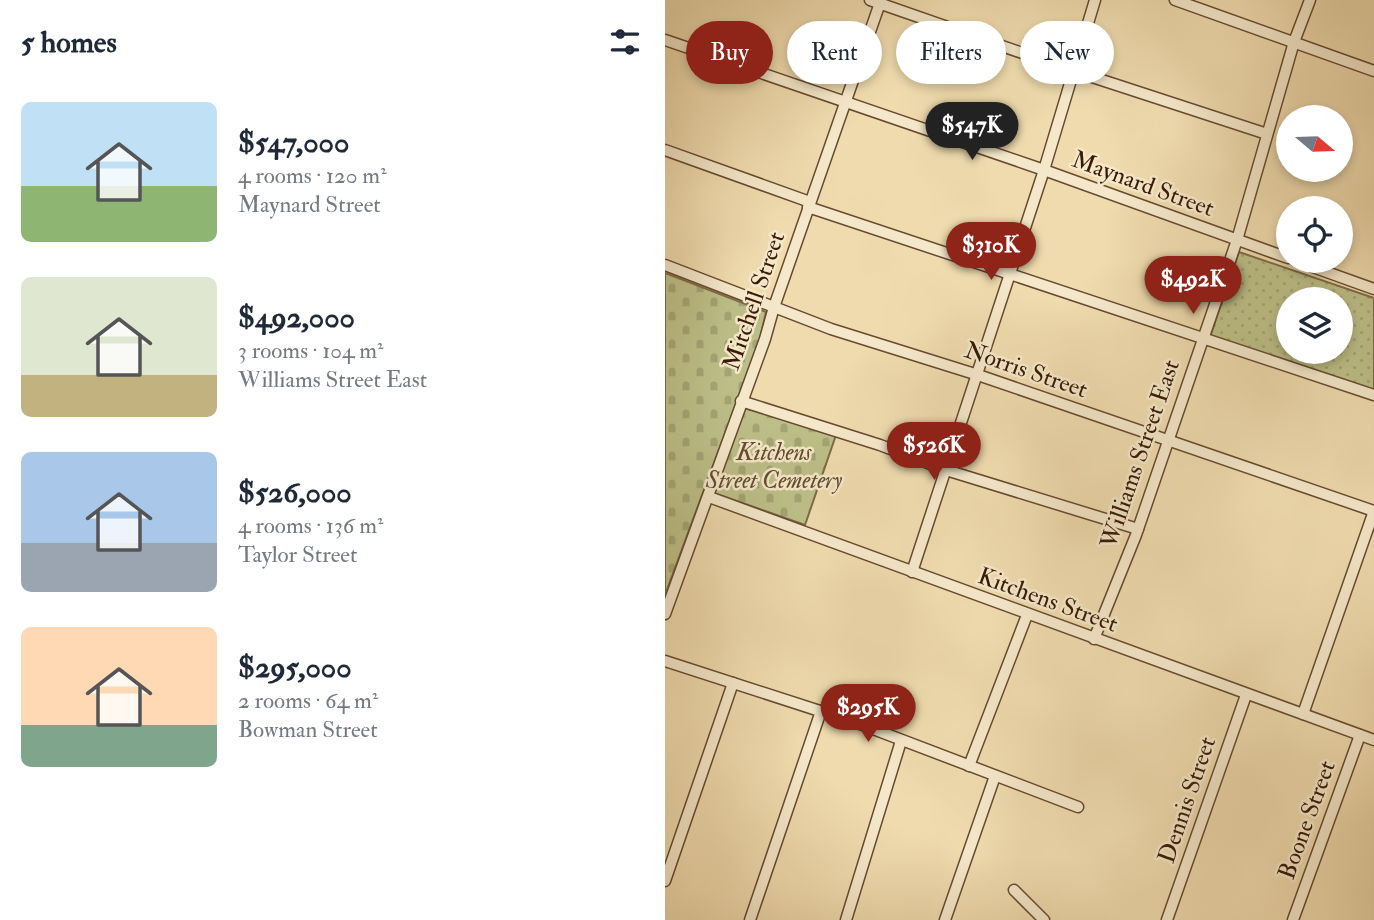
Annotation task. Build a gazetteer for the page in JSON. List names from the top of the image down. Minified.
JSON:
{"streets":{"street":["Maynard Street","Mitchell Street","Norris Street","Williams Street East","Kitchens Street","Dennis Street","Boone Street"]},"crossings":[["Maynard Street","Mitchell Street"],["Maynard Street","Williams Street East"],["Mitchell Street","Norris Street"],["Mitchell Street","Kitchens Street"],["Norris Street","Williams Street East"],["Williams Street East","Kitchens Street"],["Kitchens Street","Dennis Street"],["Kitchens Street","Boone Street"]],"parks":["Kitchens Street Cemetery"],"north":"right","page":{"heading":"5 homes","chip":["Buy","Rent","Filters","New"],"list":[{"name":"$547,000","note":"4 rooms · 120 m² · Maynard Street"},{"name":"$492,000","note":"3 rooms · 104 m² · Williams Street East"},{"name":"$526,000","note":"4 rooms · 136 m² · Taylor Street"},{"name":"$295,000","note":"2 rooms · 64 m² · Bowman Street"}],"price":["$547K","$310K","$492K","$526K","$295K"]}}
